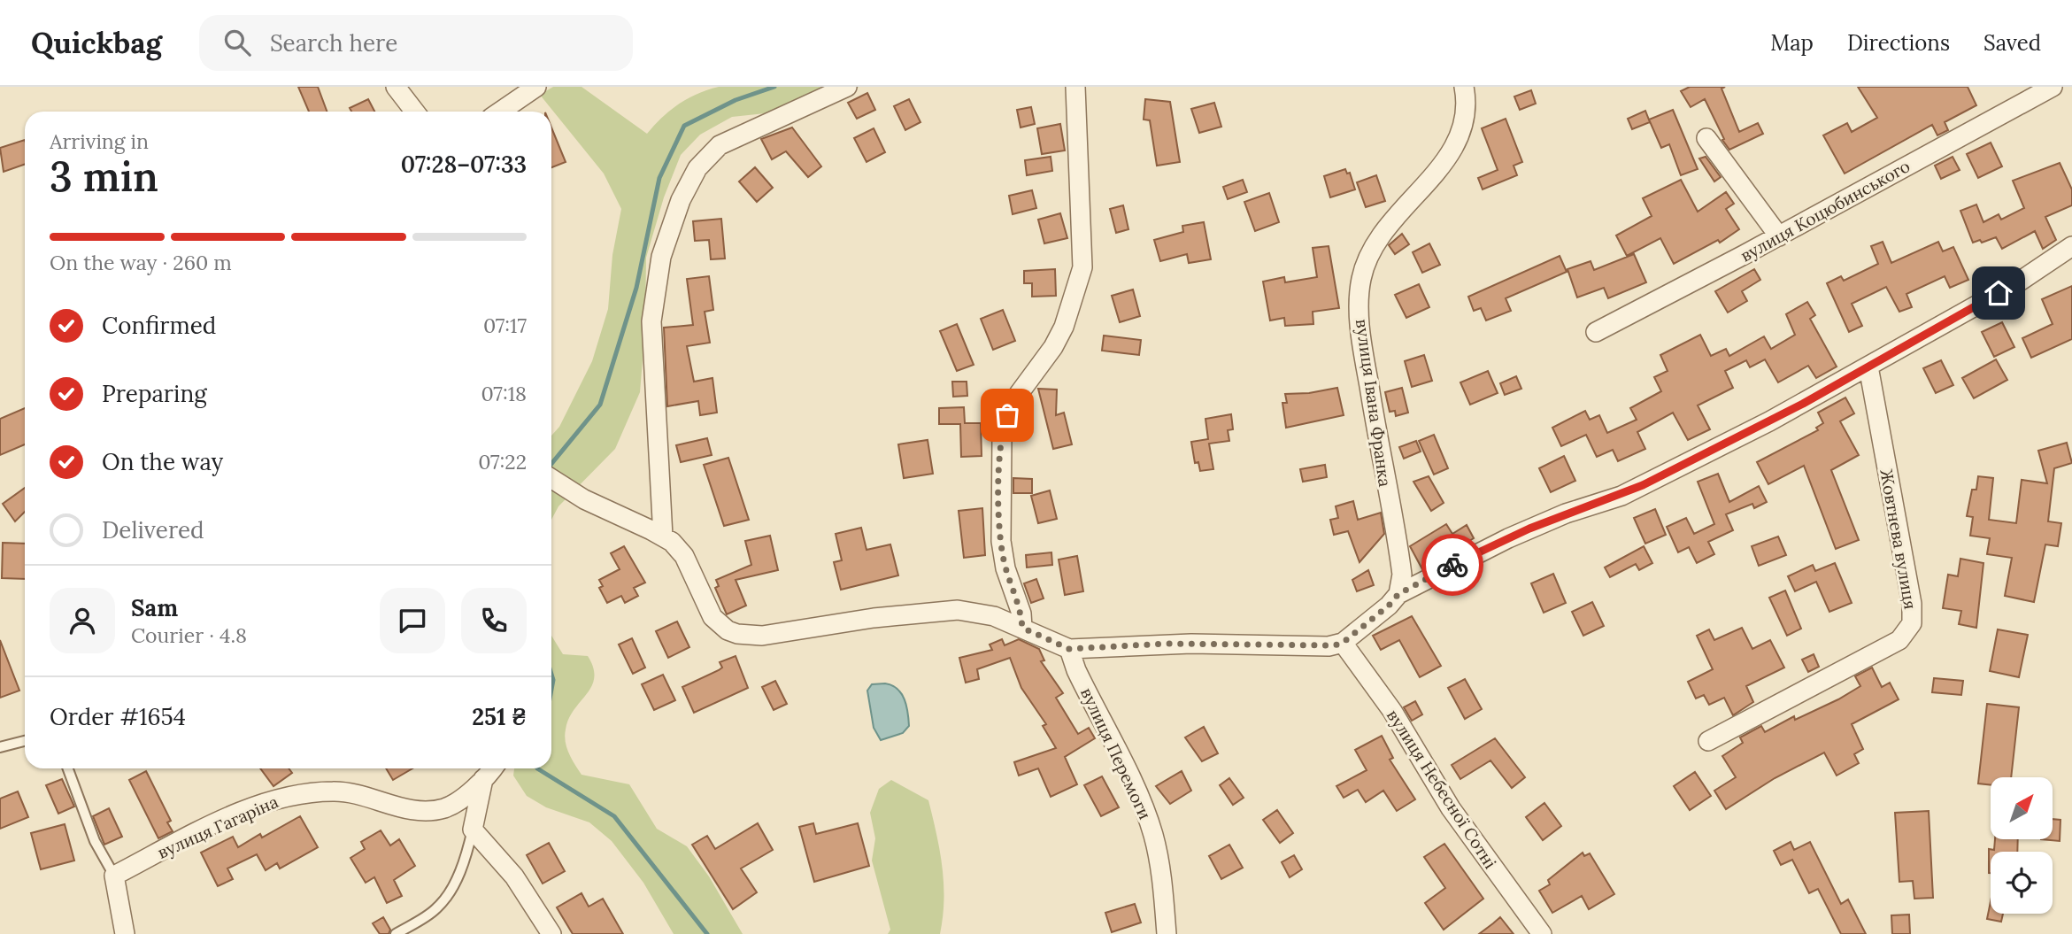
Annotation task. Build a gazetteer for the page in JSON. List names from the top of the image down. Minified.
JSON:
{"streets":{"street":["вулиця Коцюбинського","вулиця Івана Франка","Жовтнева вулиця","вулиця Перемоги","вулиця Небесної Сотні","вулиця Гагаріна"]},"north":"top right","page":{"header":"Quickbag","search":"Search here","nav":["Map","Directions","Saved"],"heading":["3 min","Arriving in","07:28–07:33"],"panel":["Sam","Courier · 4.8","Order #1654","251 ₴"],"bar":"On the way · 260 m","list":[["Confirmed","07:17"],["Preparing","07:18"],["On the way","07:22"],"Delivered"]}}
